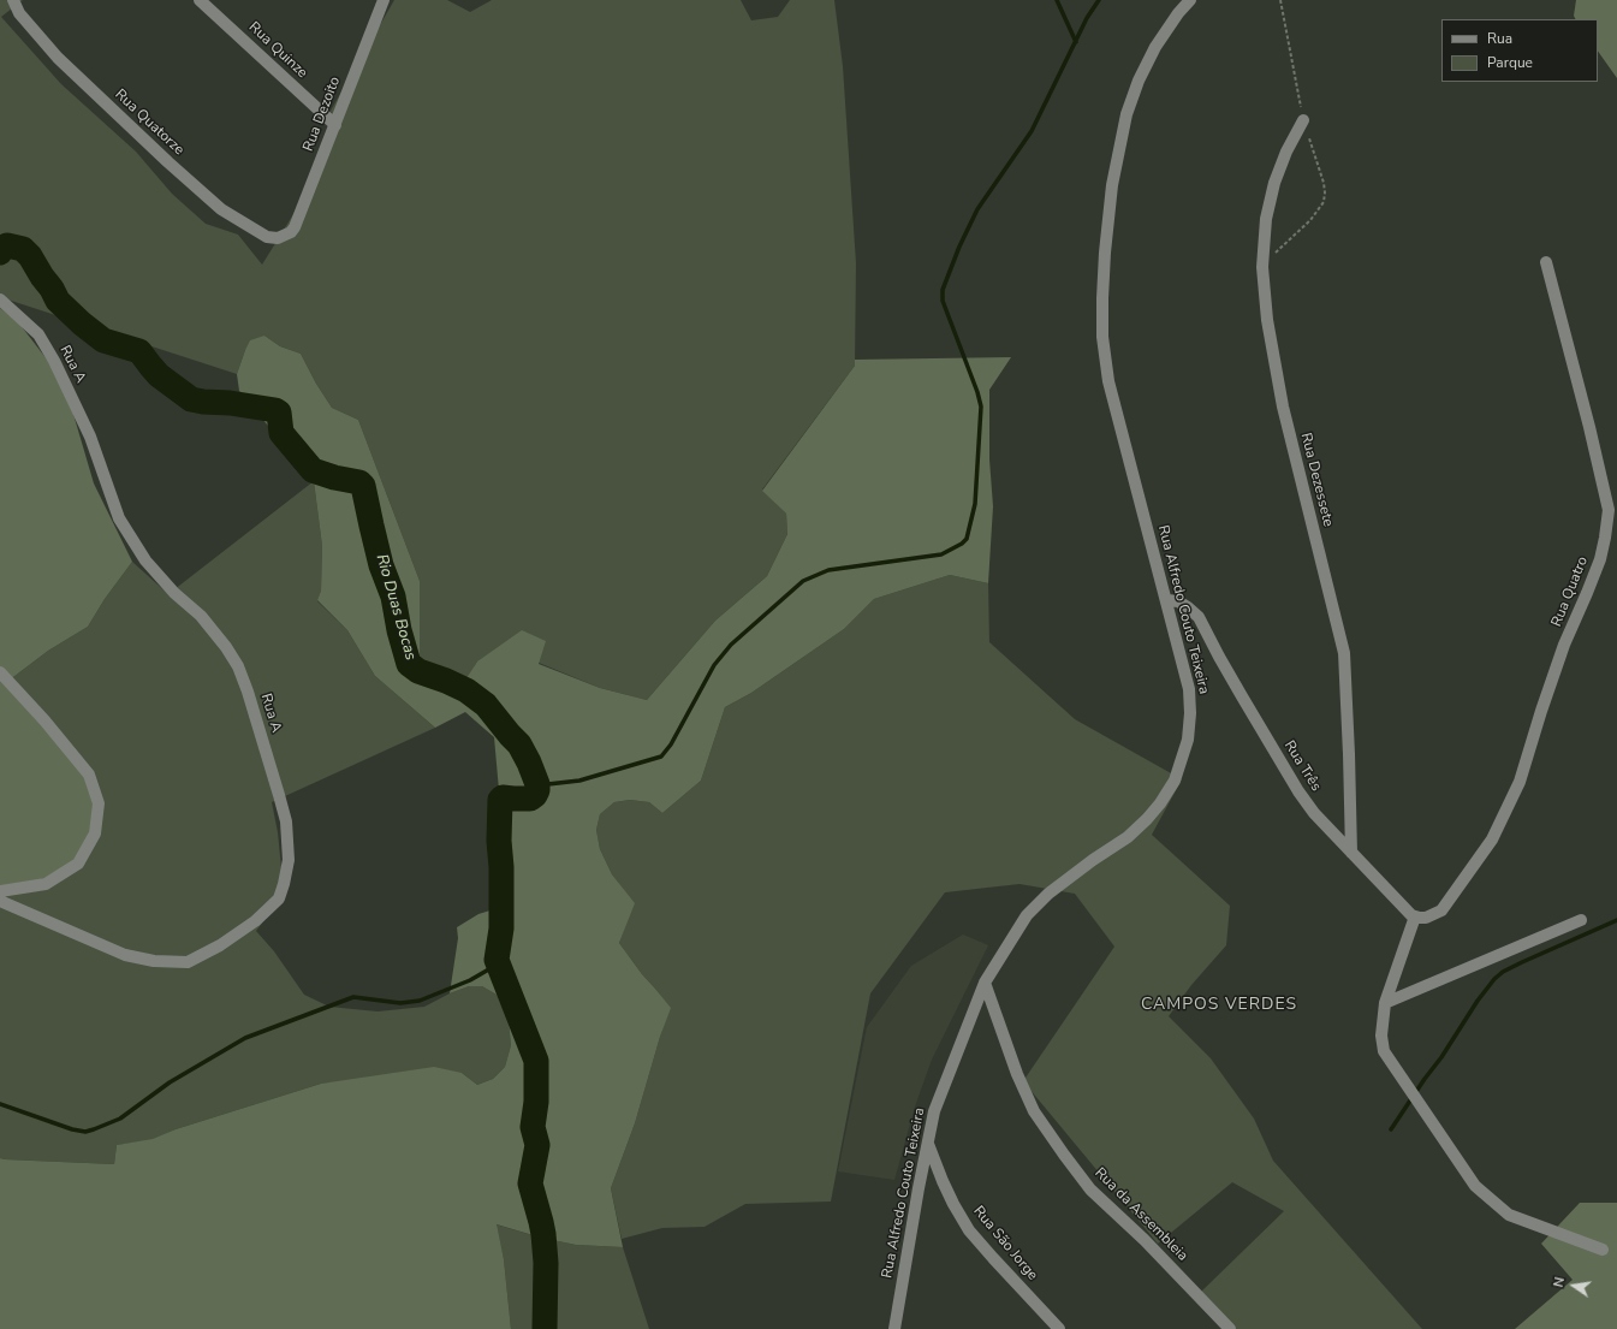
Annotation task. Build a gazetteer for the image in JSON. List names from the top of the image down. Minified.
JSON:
{"streets":{"street":["Rua Quinze","Rua Dezoito","Rua Quatorze","Rua A","Rua Dezessete","Rua Quatro","Rua Alfredo Couto Teixeira","Rua Três","Rua da Assembleia","Rua São Jorge"]},"crossings":[["Rua Quinze","Rua Dezoito"],["Rua Dezoito","Rua Quatorze"],["Rua Dezessete","Rua Três"],["Rua Quatro","Rua Três"],["Rua Alfredo Couto Teixeira","Rua Três"],["Rua Alfredo Couto Teixeira","Rua da Assembleia"],["Rua Alfredo Couto Teixeira","Rua São Jorge"]],"districts":["CAMPOS VERDES"],"water":["Rio Duas Bocas"],"legend":["Rua","Parque"],"north":"left"}
